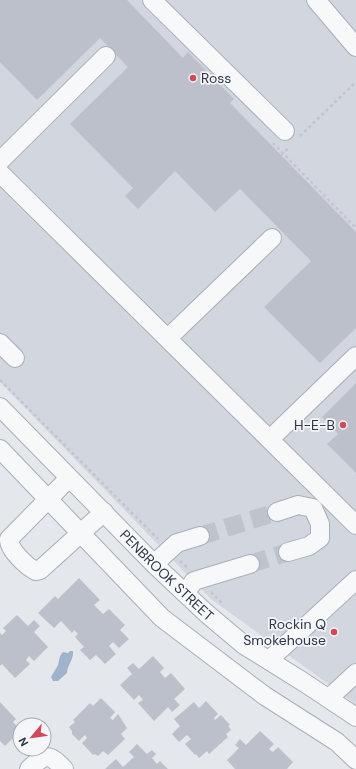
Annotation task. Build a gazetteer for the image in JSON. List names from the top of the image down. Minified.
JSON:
{"streets":{"street":["PENBROOK STREET"]},"places":["Ross","H-E-B","Rockin Q Smokehouse"],"north":"bottom left"}
